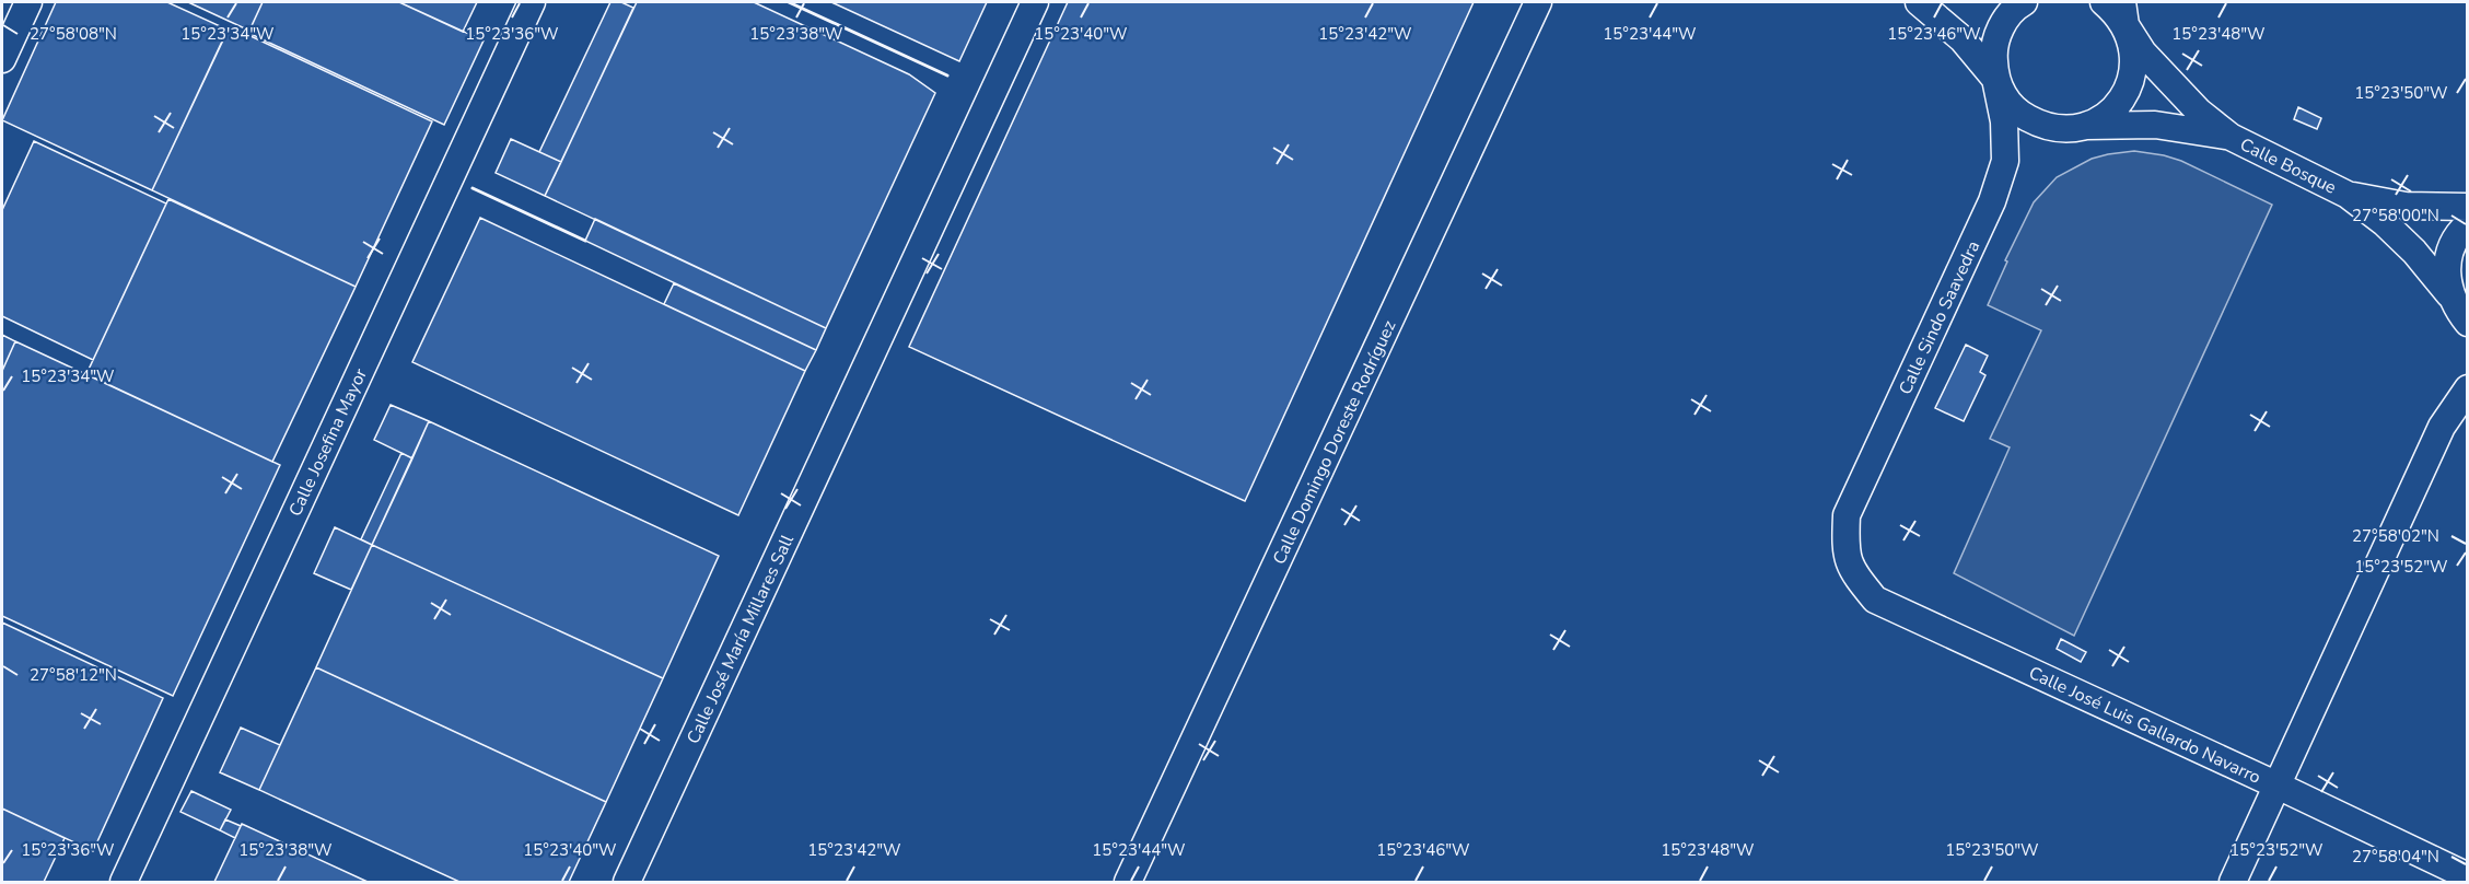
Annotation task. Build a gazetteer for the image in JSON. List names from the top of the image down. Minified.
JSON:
{"streets":{"street":["Calle Bosque","Calle Sindo Saavedra","Calle Josefina Mayor","Calle Domingo Doreste Rodríguez","Calle José María Millares Sall","Calle José Luis Gallardo Navarro"]},"crossings":[["Calle Bosque","Calle Sindo Saavedra"],["Calle Sindo Saavedra","Calle José Luis Gallardo Navarro"]],"coordinates":["15°23'34\"W","15°23'36\"W","15°23'38\"W","15°23'40\"W","15°23'42\"W","15°23'44\"W","15°23'46\"W","15°23'48\"W","27°58'08\"N","15°23'50\"W","27°58'00\"N","27°58'02\"N","15°23'52\"W","27°58'12\"N","27°58'04\"N"]}
